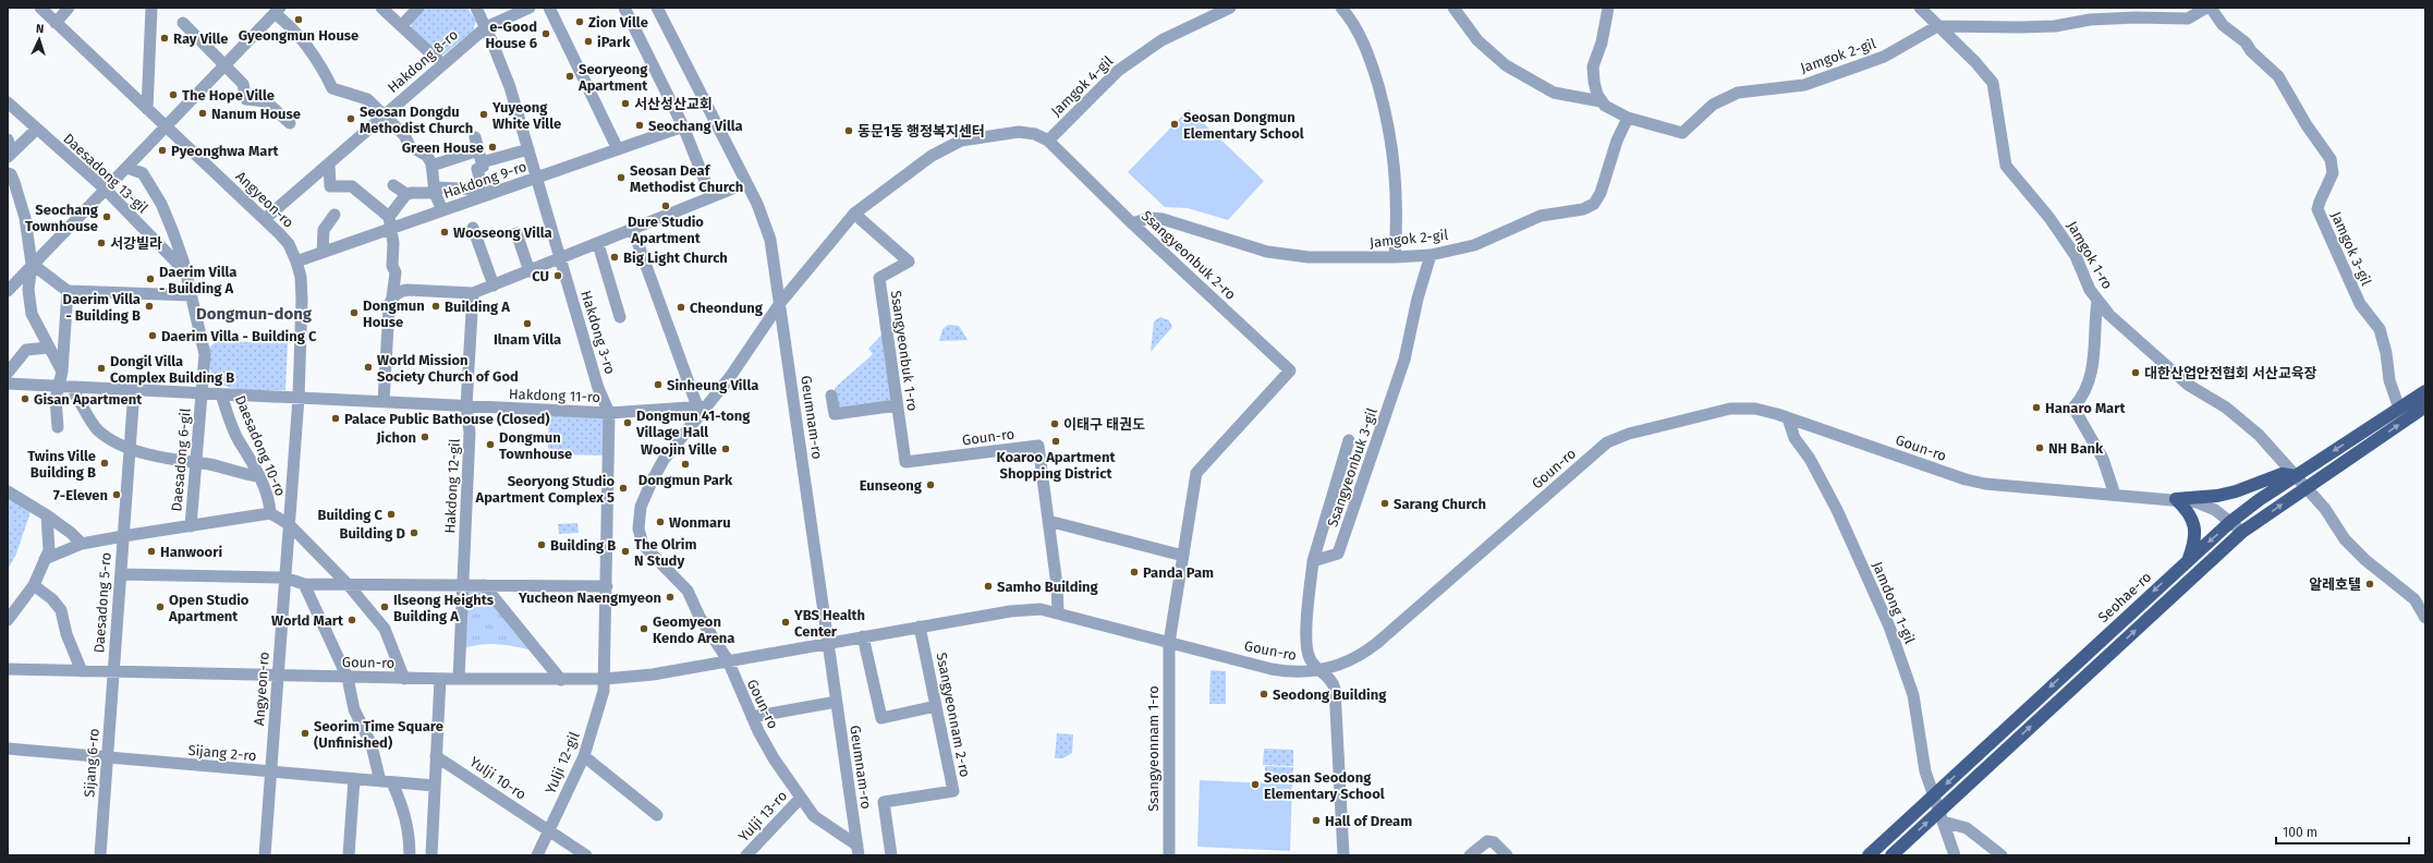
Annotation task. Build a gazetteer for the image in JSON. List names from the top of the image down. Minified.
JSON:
{"streets":{"main road":["Seohae-ro"],"street":["Jamgok 2-gil","Hakdong 8-ro","Jamgok 4-gil","Daesadong 13-gil","Hakdong 9-ro","Angyeon-ro","Jamgok 3-gil","Ssangyeonbuk 2-ro","Jamgok 1-ro","Hakdong 3-ro","Ssangyeonbuk 1-ro","Hakdong 11-ro","Geumnam-ro","Goun-ro","Daesadong 10-ro","Daesadong 6-gil","Ssangyeonbuk 3-gil","Hakdong 12-gil","Daesadong 5-ro","Jamdong 1-gil","Ssangyeonnam 2-ro","Ssangyeonnam 1-ro","Sijang 2-ro","Sijang 6-ro","Yulji 12-gil","Yulji 10-ro","Yulji 13-ro"]},"crossings":[["Jamgok 2-gil","Ssangyeonbuk 2-ro"],["Jamgok 2-gil","Jamgok 1-ro"],["Jamgok 2-gil","Ssangyeonbuk 3-gil"],["Hakdong 8-ro","Angyeon-ro"],["Hakdong 8-ro","Hakdong 3-ro"],["Jamgok 4-gil","Ssangyeonbuk 2-ro"],["Daesadong 13-gil","Daesadong 10-ro"],["Daesadong 13-gil","Daesadong 6-gil"],["Hakdong 9-ro","Angyeon-ro"],["Hakdong 9-ro","Hakdong 3-ro"],["Angyeon-ro","Hakdong 11-ro"],["Angyeon-ro","Goun-ro"],["Angyeon-ro","Daesadong 10-ro"],["Angyeon-ro","Sijang 2-ro"],["Jamgok 3-gil","Seohae-ro"],["Ssangyeonbuk 2-ro","Ssangyeonbuk 1-ro"],["Ssangyeonbuk 2-ro","Geumnam-ro"],["Ssangyeonbuk 2-ro","Ssangyeonnam 1-ro"],["Jamgok 1-ro","Seohae-ro"],["Hakdong 3-ro","Hakdong 11-ro"],["Hakdong 3-ro","Goun-ro"],["Hakdong 3-ro","Yulji 12-gil"],["Ssangyeonbuk 1-ro","Goun-ro"],["Hakdong 11-ro","Goun-ro"],["Hakdong 11-ro","Daesadong 10-ro"],["Hakdong 11-ro","Hakdong 12-gil"],["Geumnam-ro","Goun-ro"],["Geumnam-ro","Yulji 13-ro"],["Goun-ro","Hakdong 12-gil"],["Goun-ro","Seohae-ro"],["Goun-ro","Daesadong 5-ro"],["Goun-ro","Jamdong 1-gil"],["Goun-ro","Ssangyeonnam 2-ro"],["Goun-ro","Ssangyeonnam 1-ro"],["Goun-ro","Sijang 6-ro"],["Goun-ro","Yulji 12-gil"],["Goun-ro","Yulji 13-ro"],["Daesadong 10-ro","Daesadong 6-gil"],["Daesadong 10-ro","Daesadong 5-ro"],["Daesadong 6-gil","Daesadong 5-ro"],["Seohae-ro","Jamdong 1-gil"],["Daesadong 5-ro","Sijang 6-ro"],["Sijang 2-ro","Sijang 6-ro"],["Yulji 12-gil","Yulji 10-ro"]],"districts":["Dongmun-dong"],"places":["Gyeongmun House","Zion Ville","e-Good House 6","Ray Ville","iPark","Seoryeong Apartment","The Hope Ville","서산성산교회","Nanum House","Yuyeong White Ville","Seosan Dongdu Methodist Church","Seosan Dongmun Elementary School","Seochang Villa","동문1동 행정복지센터","Green House","Pyeonghwa Mart","Seosan Deaf Methodist Church","Dure Studio Apartment","Seochang Townhouse","Wooseong Villa","서강빌라","Big Light Church","CU","Daerim Villa - Building A","Daerim Villa - Building B","Building A","Cheondung","Dongmun House","Ilnam Villa","Daerim Villa - Building C","World Mission Society Church of God","Dongil Villa Complex Building B","대한산업안전협회 서산교육장","Sinheung Villa","Gisan Apartment","Hanaro Mart","Palace Public Bathouse (Closed)","Dongmun 41-tong Village Hall","이태구 태권도","Jichon","Koaroo Apartment Shopping District","Dongmun Townhouse","NH Bank","Woojin Ville","Twins Ville Building B","Dongmun Park","Eunseong","Seoryong Studio Apartment Complex 5","7-Eleven","Sarang Church","Building C","Wonmaru","Building D","Building B","Hanwoori","The Olrim N Study","Panda Pam","알레호텔","Samho Building","Yucheon Naengmyeon","Open Studio Apartment","Ilseong Heights Building A","World Mart","YBS Health Center","Geomyeon Kendo Arena","Seodong Building","Seorim Time Square (Unfinished)","Seosan Seodong Elementary School","Hall of Dream"],"scale_bar":"100 m","north":"top"}
